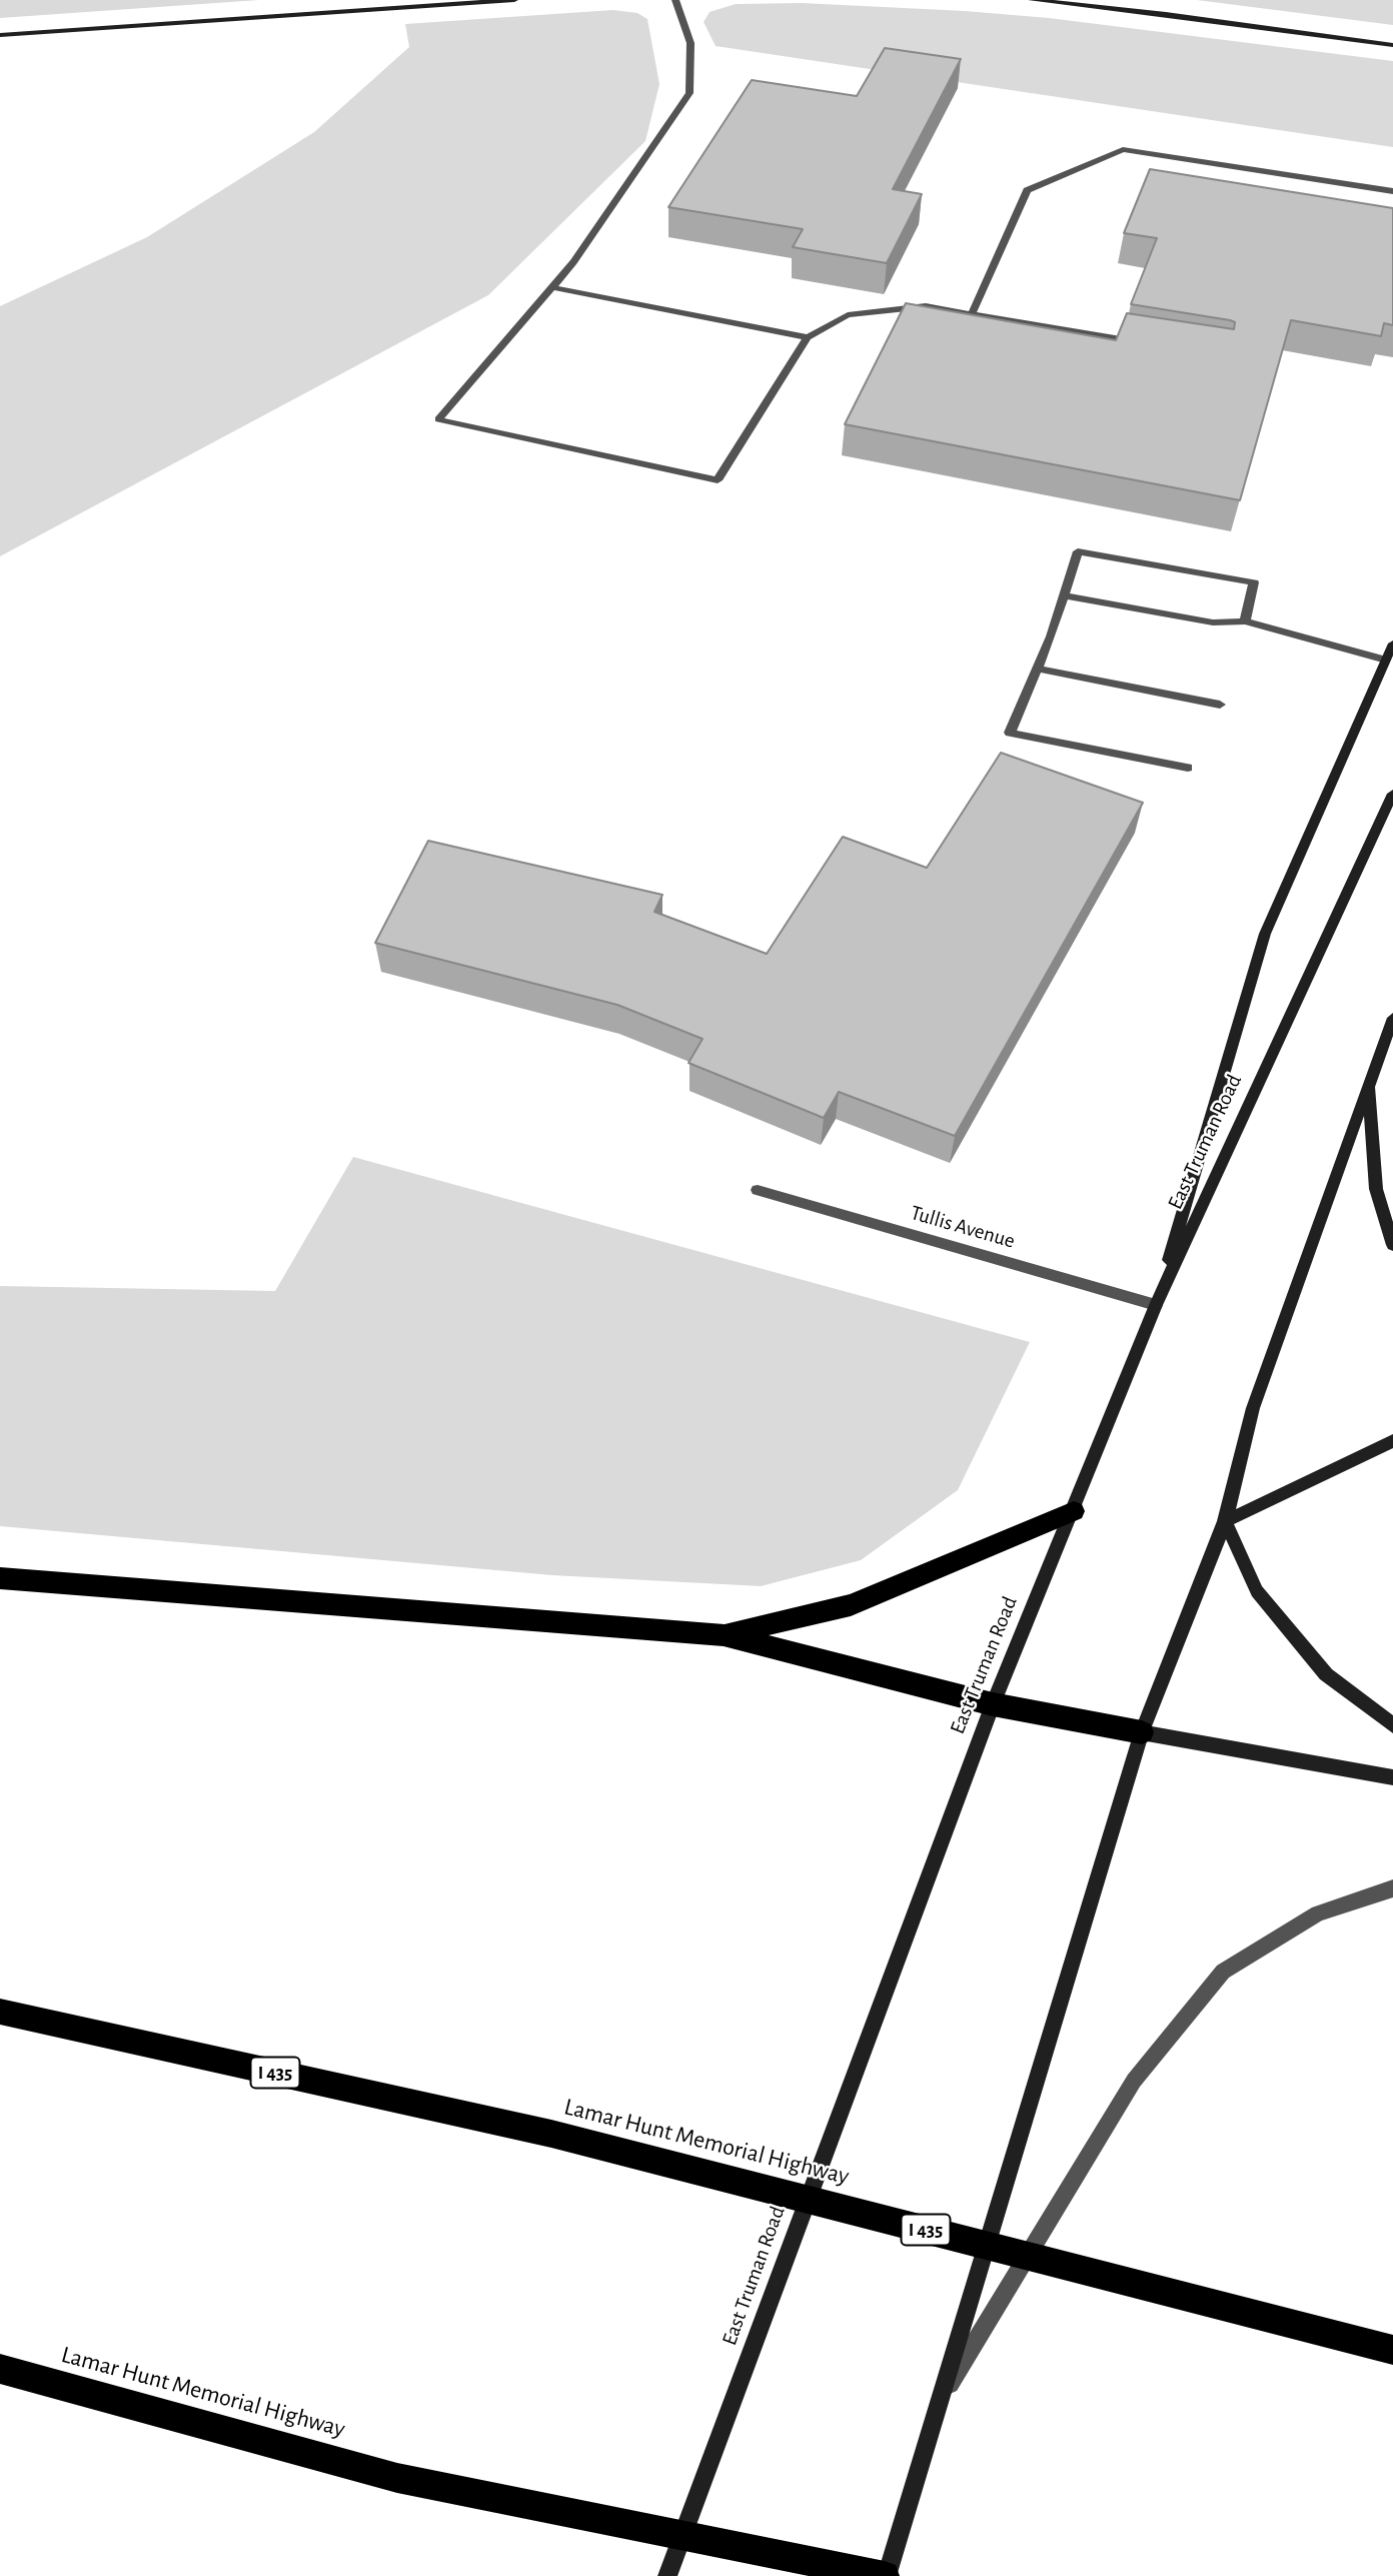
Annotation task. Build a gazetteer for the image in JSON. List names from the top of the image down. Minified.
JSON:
{"streets":{"highway":["I 435","Lamar Hunt Memorial Highway"],"main road":["East Truman Road"],"street":["Tullis Avenue"]},"crossings":[["East Truman Road","Tullis Avenue"]]}
